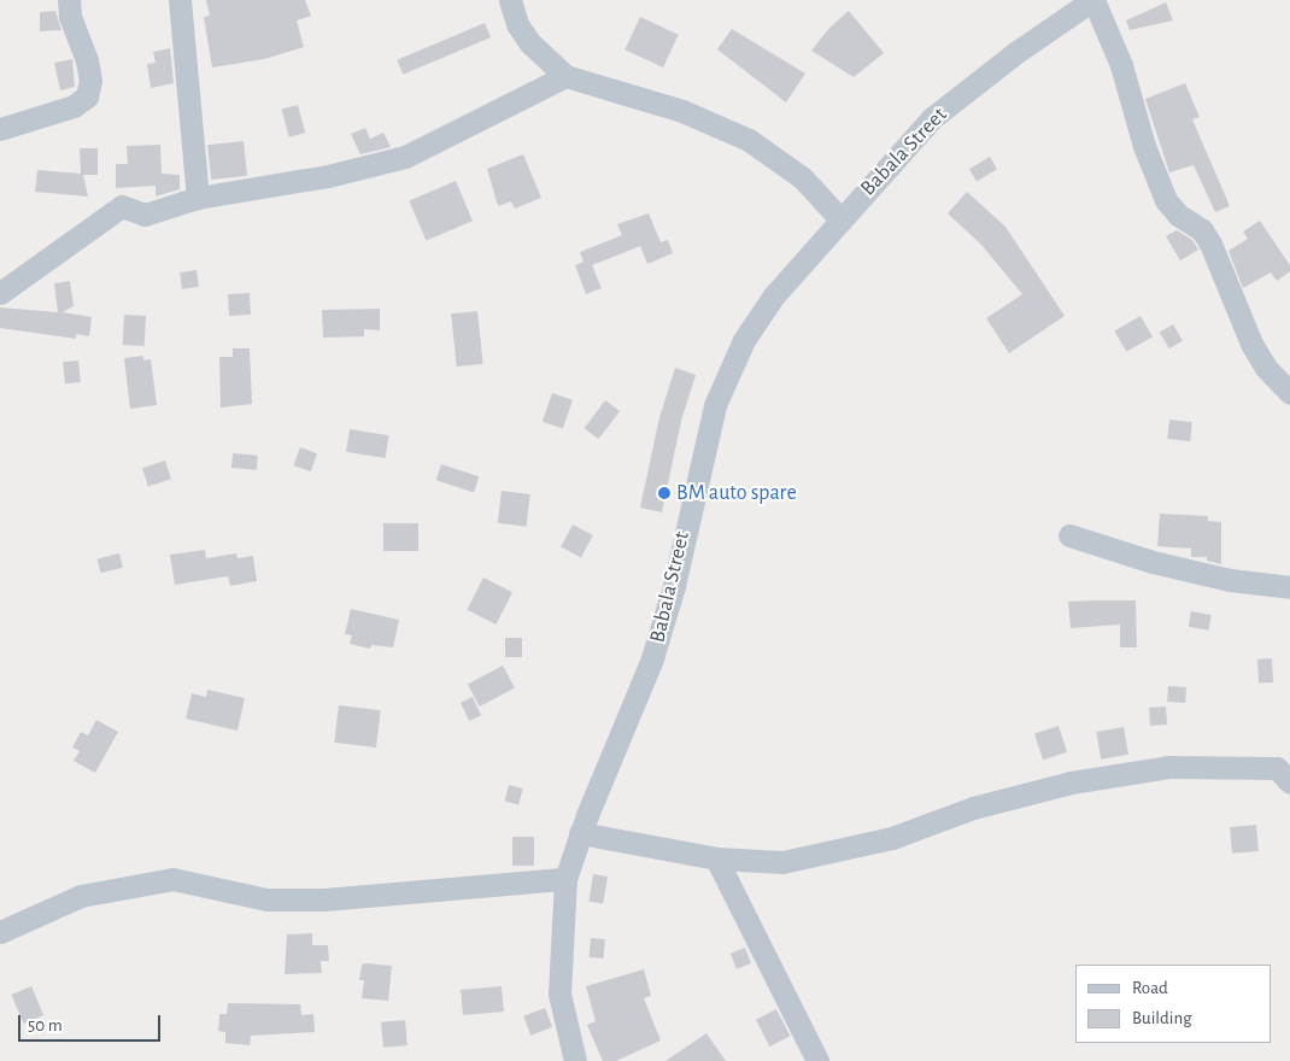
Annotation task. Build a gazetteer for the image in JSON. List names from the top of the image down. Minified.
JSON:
{"streets":{"street":["Babala Street"]},"places":["BM auto spare"],"legend":["Road","Building"],"scale_bar":"50 m"}
